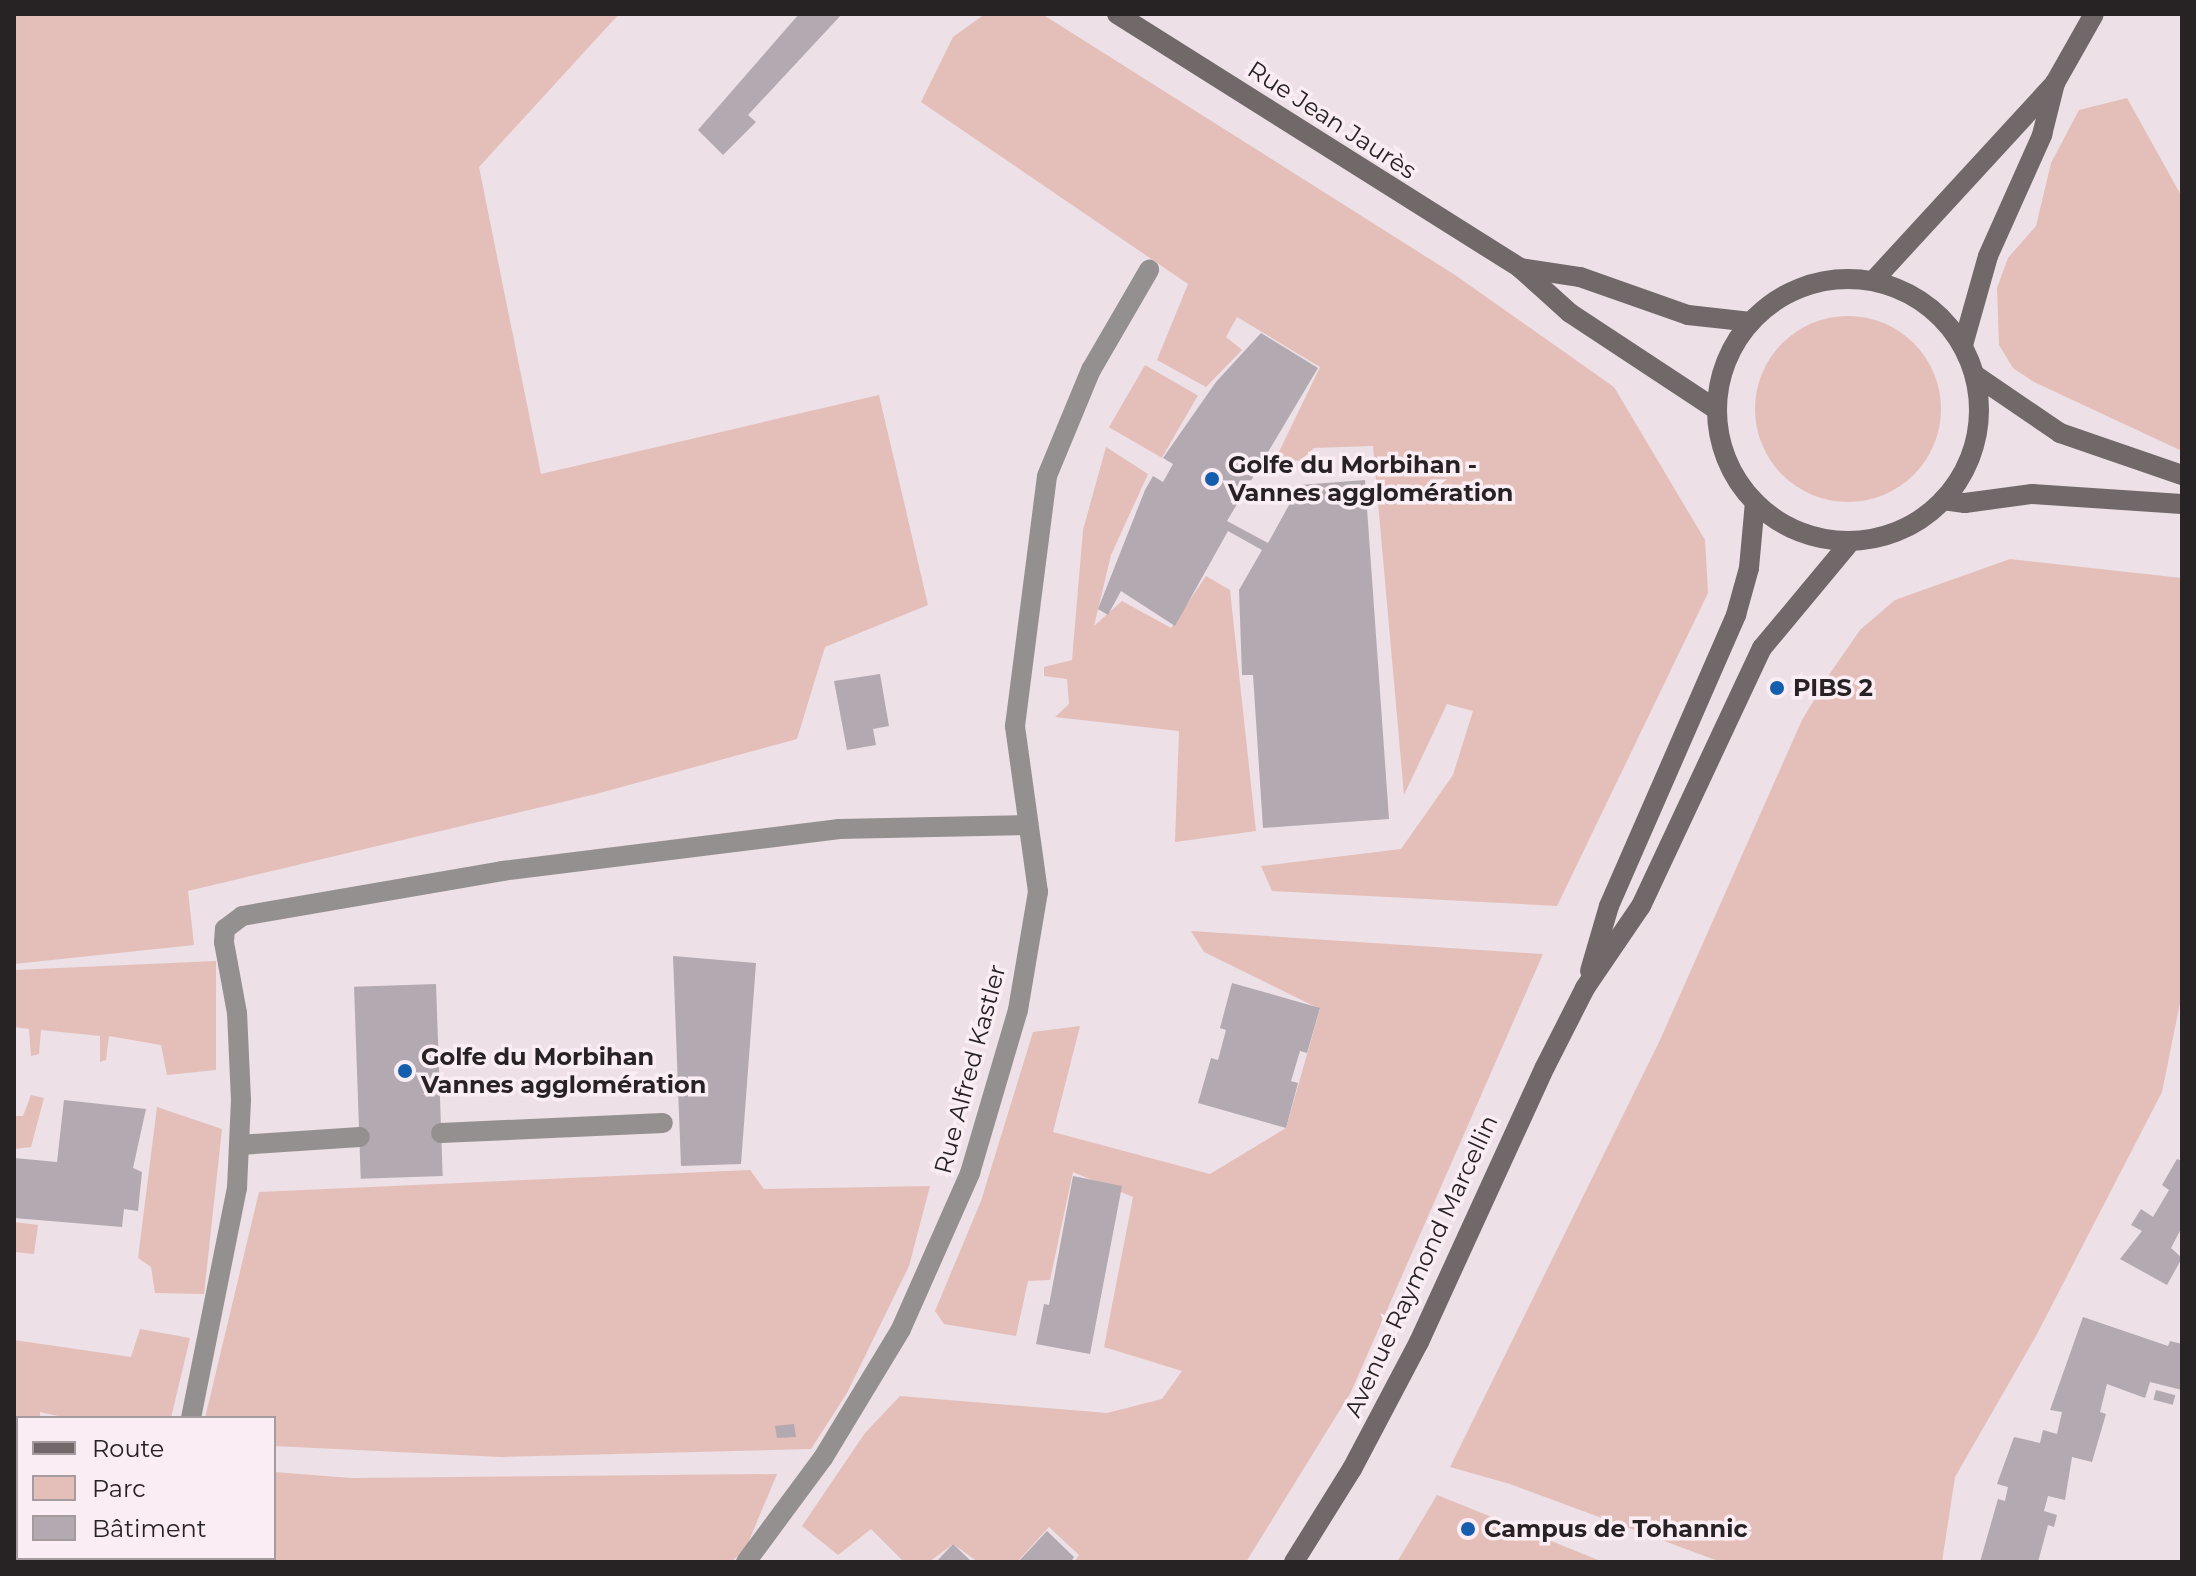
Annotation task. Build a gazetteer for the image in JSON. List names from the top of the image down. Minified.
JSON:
{"streets":{"main road":["Rue Jean Jaurès","Avenue Raymond Marcellin"],"street":["Rue Alfred Kastler"]},"crossings":[["Rue Jean Jaurès","Avenue Raymond Marcellin"]],"places":["Golfe du Morbihan - Vannes agglomération","PIBS 2","Golfe du Morbihan Vannes agglomération","Campus de Tohannic"],"legend":["Route","Parc","Bâtiment"]}
